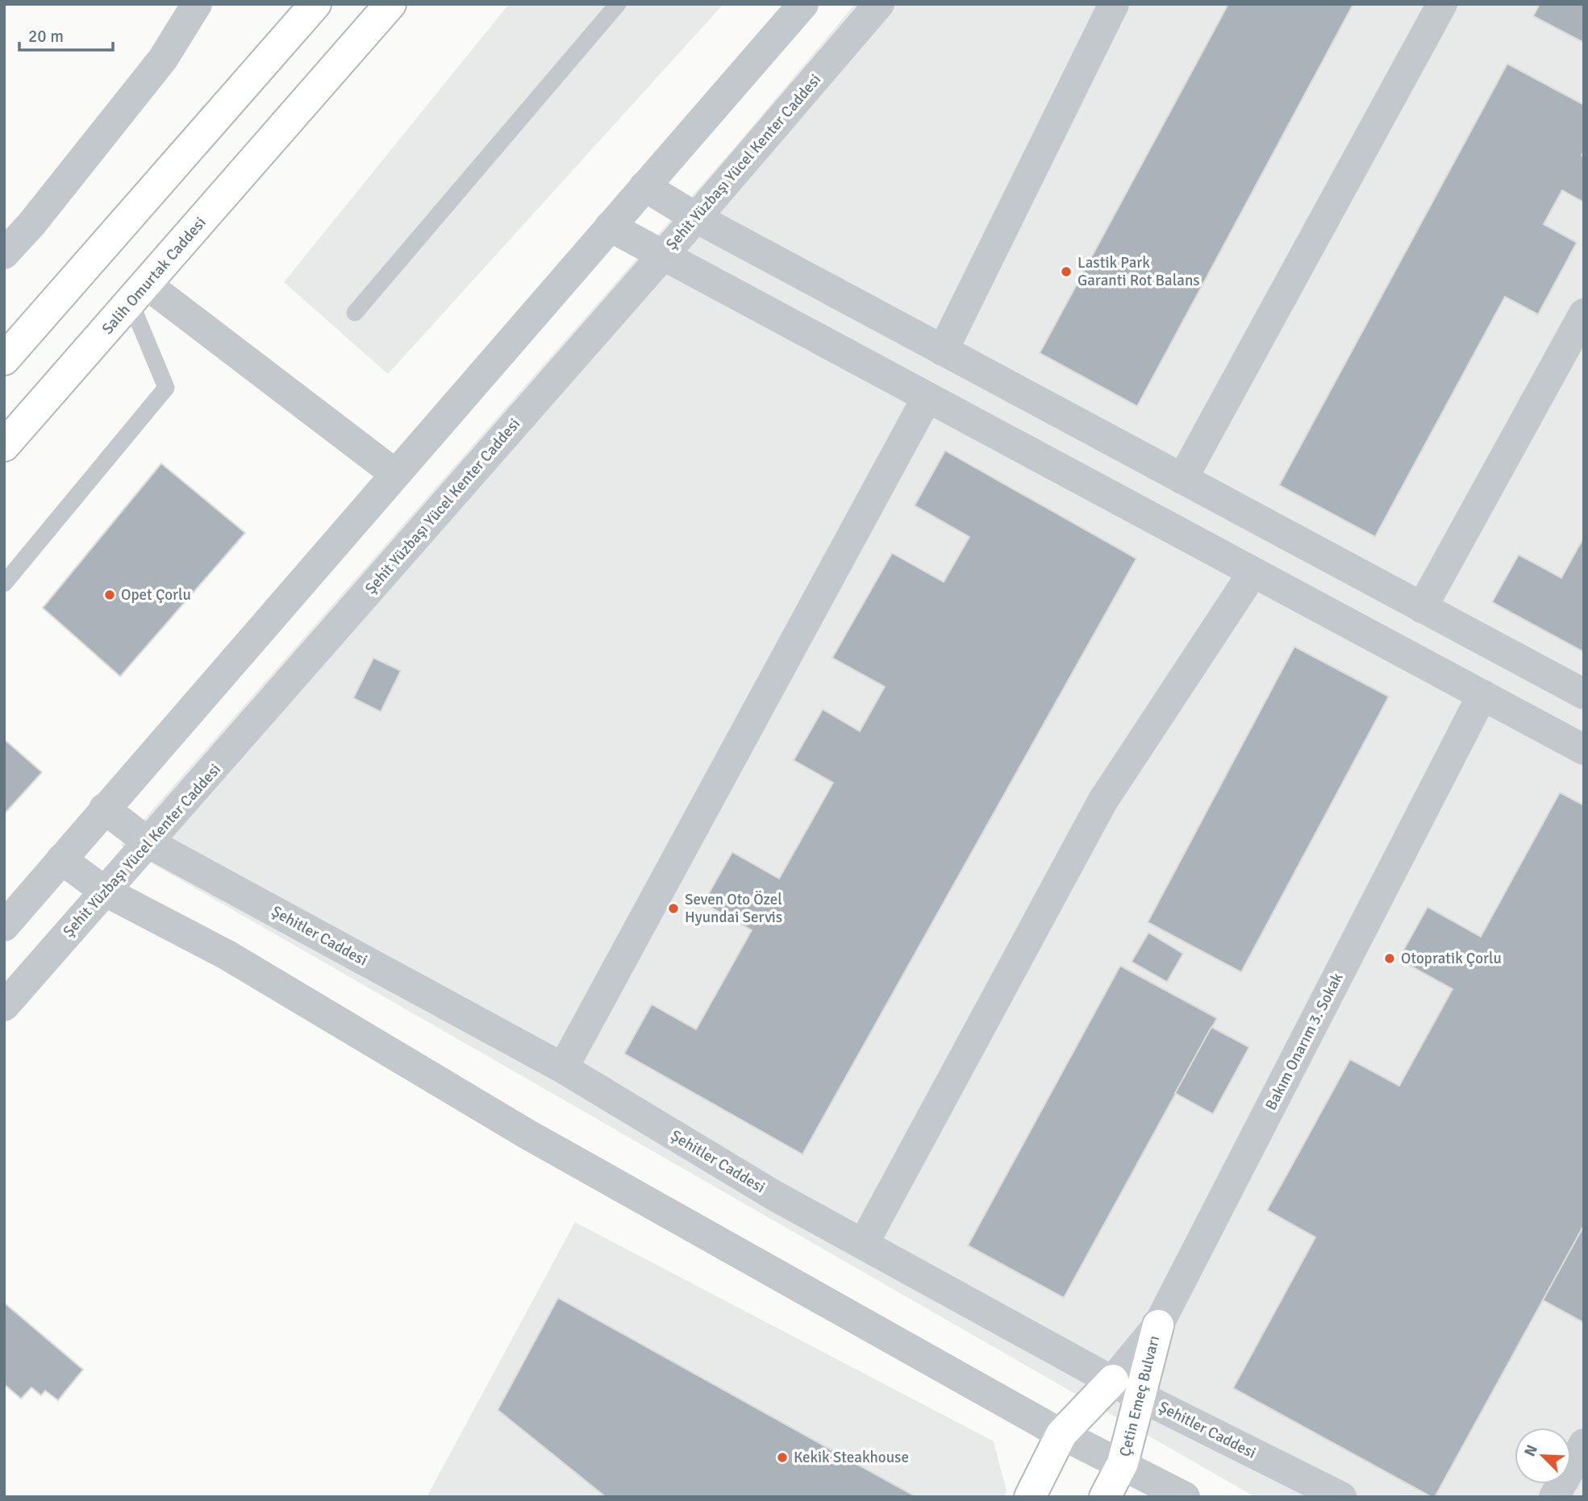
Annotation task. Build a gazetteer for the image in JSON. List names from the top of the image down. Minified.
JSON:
{"streets":{"main road":["Salih Omurtak Caddesi","Çetin Emeç Bulvarı"],"street":["Şehit Yüzbaşı Yücel Kenter Caddesi","Şehitler Caddesi","Bakım Onarım 3. Sokak"]},"crossings":[["Şehit Yüzbaşı Yücel Kenter Caddesi","Şehitler Caddesi"],["Şehitler Caddesi","Bakım Onarım 3. Sokak"],["Şehitler Caddesi","Çetin Emeç Bulvarı"],["Bakım Onarım 3. Sokak","Çetin Emeç Bulvarı"]],"places":["Lastik Park Garanti Rot Balans","Opet Çorlu","Seven Oto Özel Hyundai Servis","Otopratik Çorlu","Kekik Steakhouse"],"scale_bar":"20 m","north":"top left"}
